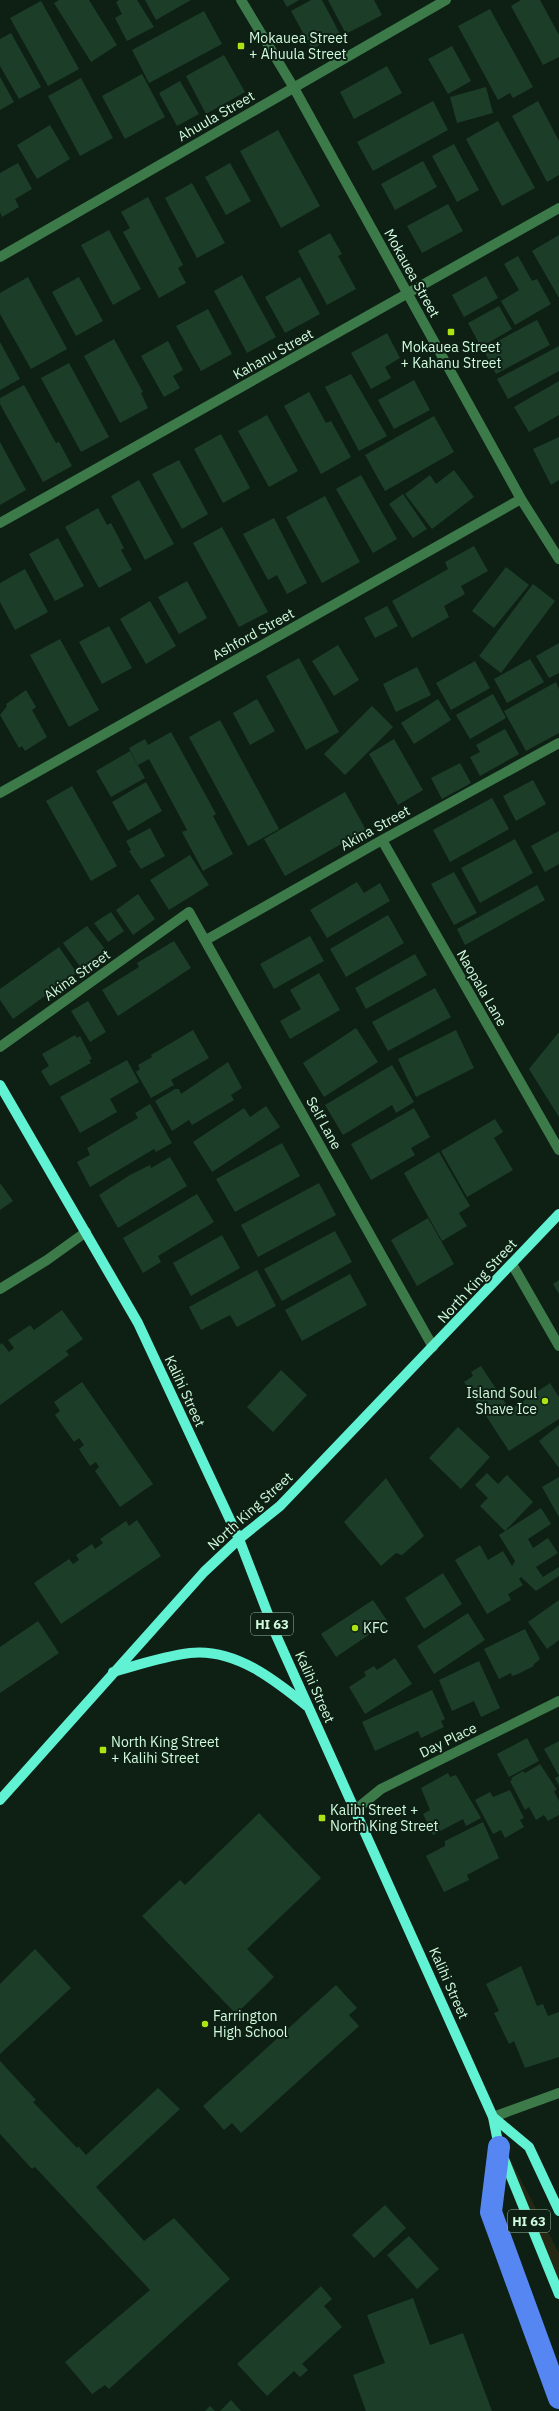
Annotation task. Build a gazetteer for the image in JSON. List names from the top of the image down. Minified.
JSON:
{"streets":{"main road":["North King Street","Kalihi Street","HI 63"],"street":["Ahuula Street","Mokauea Street","Kahanu Street","Ashford Street","Akina Street","Naopala Lane","Self Lane","Day Place"]},"crossings":[["Ahuula Street","Mokauea Street"],["Mokauea Street","Kahanu Street"],["Mokauea Street","Ashford Street"],["Akina Street","Naopala Lane"],["Akina Street","Self Lane"],["Self Lane","North King Street"],["North King Street","Kalihi Street"],["Kalihi Street","HI 63"],["Kalihi Street","Day Place"]],"places":{"transit":["Mokauea Street + Ahuula Street","Mokauea Street + Kahanu Street","North King Street + Kalihi Street","Kalihi Street + North King Street"],"other":["Island Soul Shave Ice","KFC","Farrington High School"]}}
